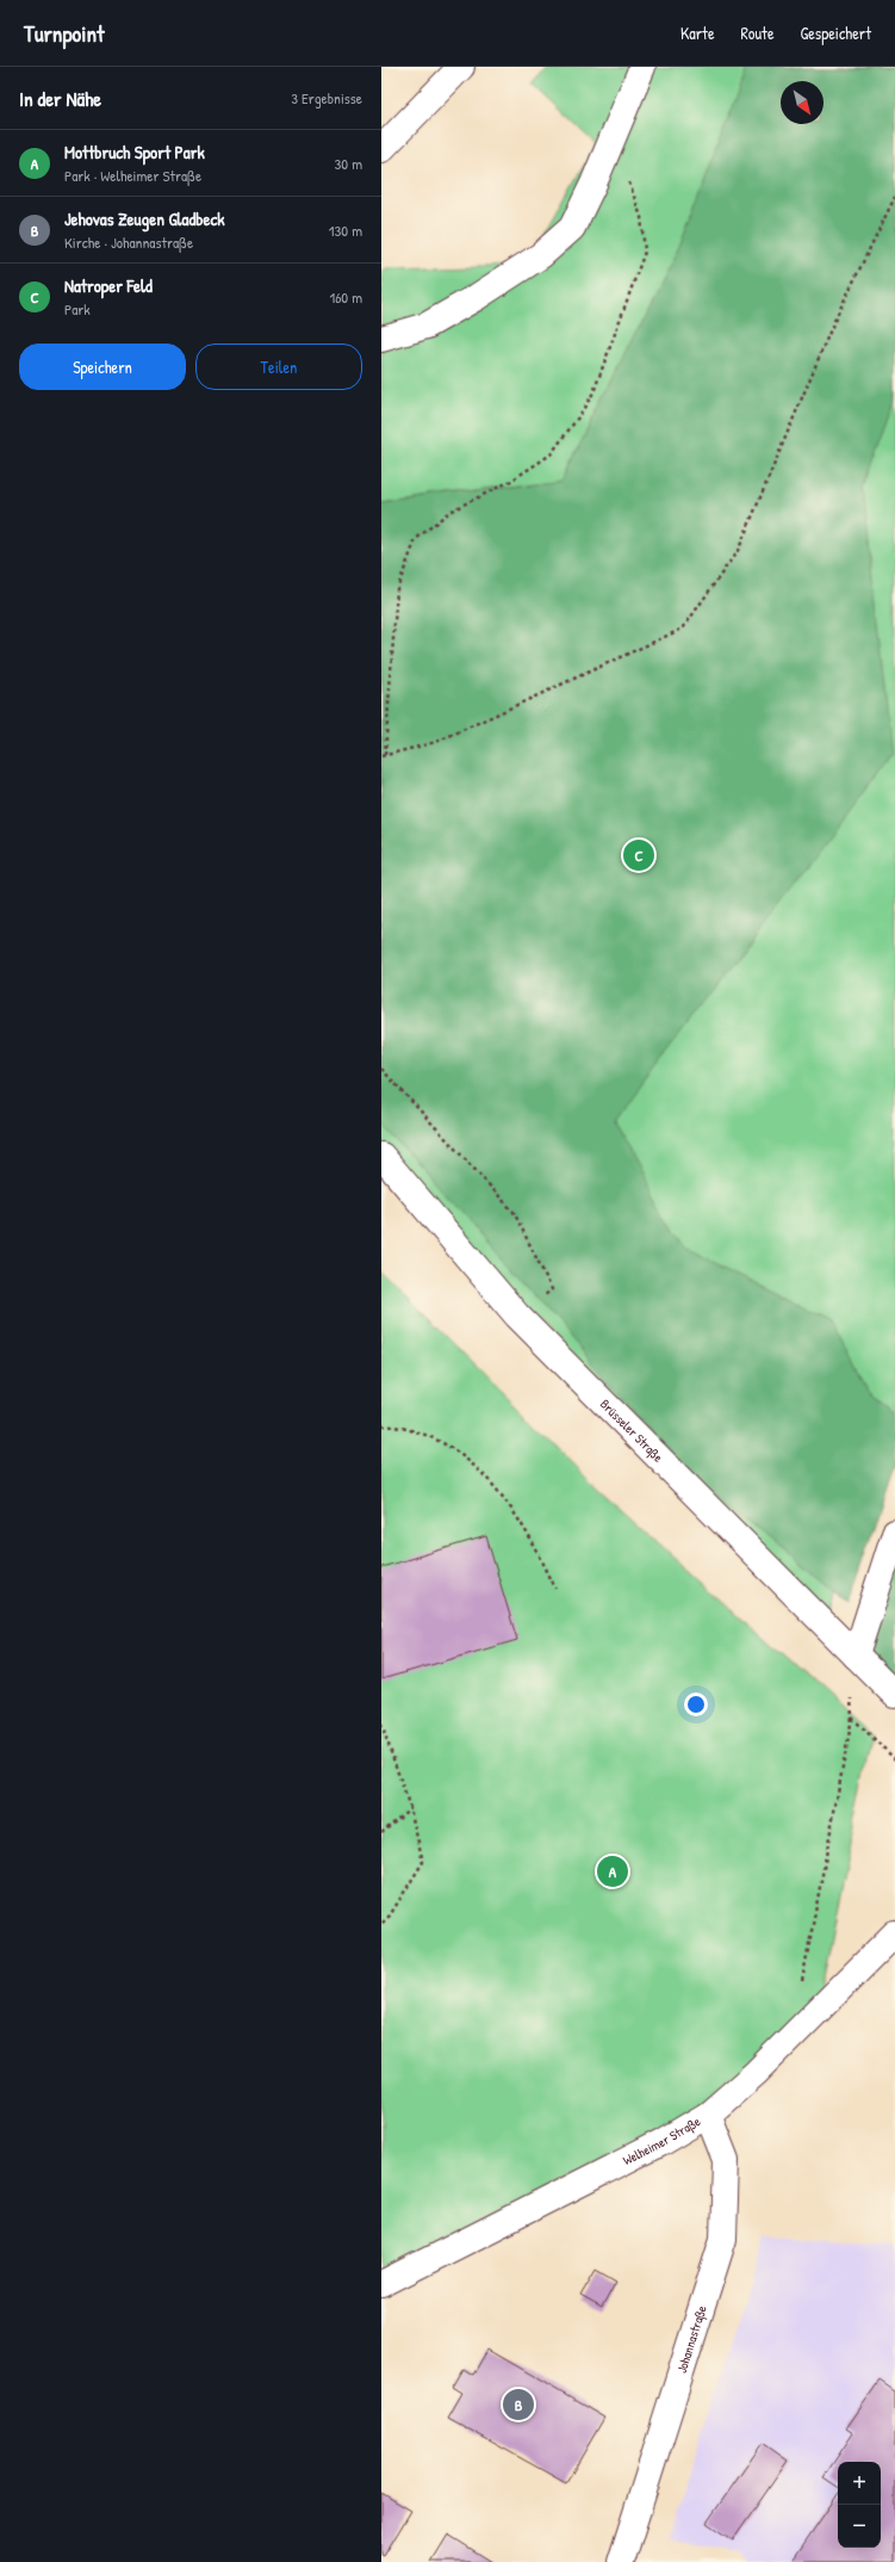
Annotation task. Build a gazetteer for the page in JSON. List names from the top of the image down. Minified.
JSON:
{"streets":{"street":["Brüsseler Straße","Welheimer Straße","Johannastraße"]},"crossings":[["Welheimer Straße","Johannastraße"]],"north":"bottom right","page":{"header":"Turnpoint","nav":["Karte","Route","Gespeichert"],"heading":["In der Nähe","3 Ergebnisse"],"list":[{"mark":"A","name":"Mottbruch Sport Park","note":"Park · Welheimer Straße","value":"30 m"},{"mark":"B","name":"Jehovas Zeugen Gladbeck","note":"Kirche · Johannastraße","value":"130 m"},{"mark":"C","name":"Natroper Feld","note":"Park","value":"160 m"}],"buttons":["Speichern","Teilen"],"pins":["C","A","B"],"map_buttons":["+","−"]}}
